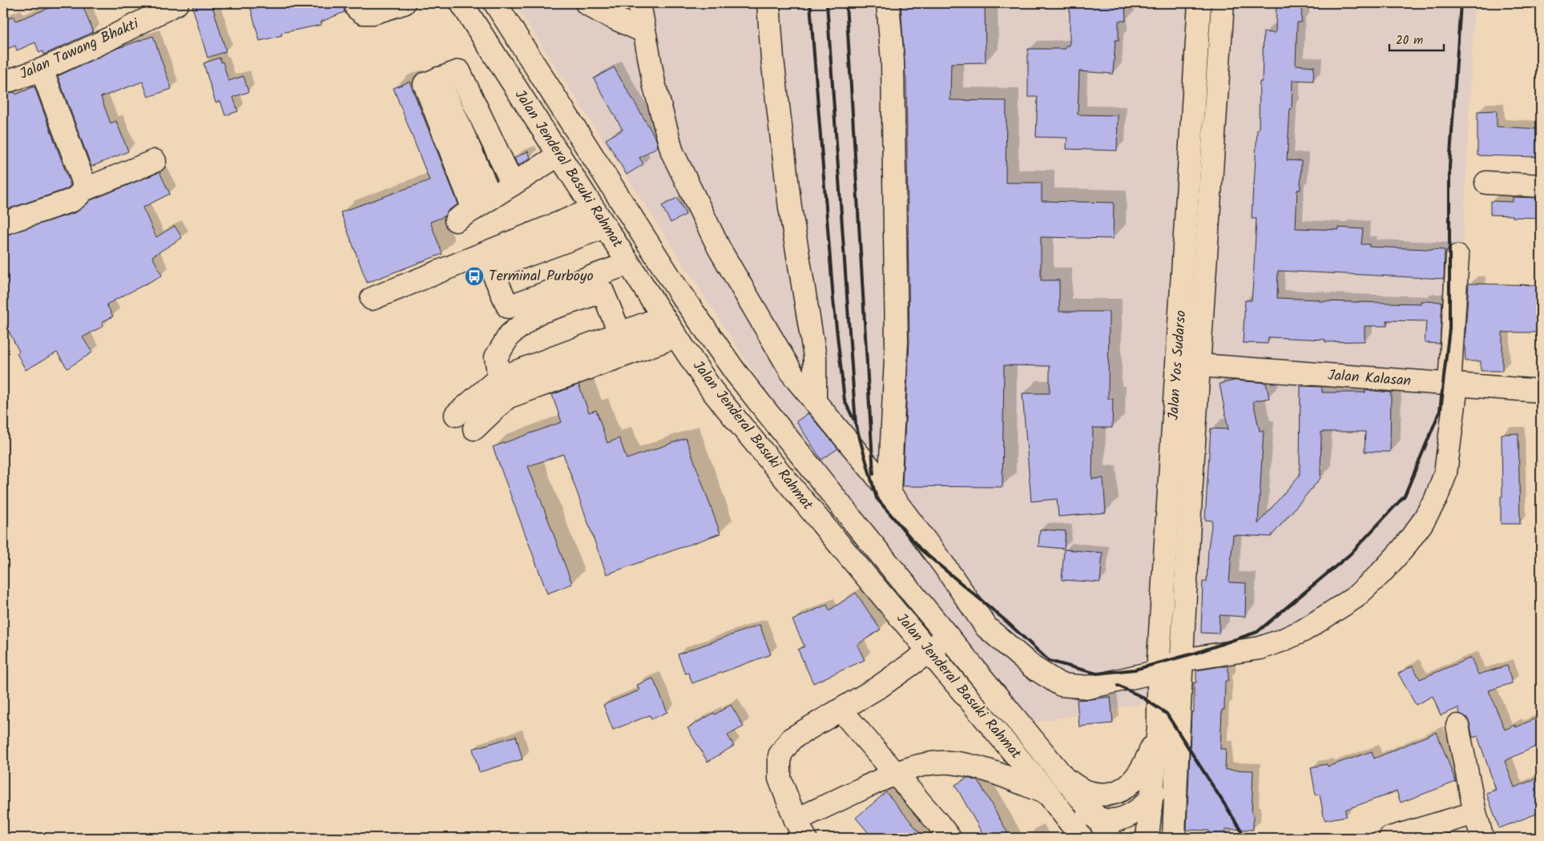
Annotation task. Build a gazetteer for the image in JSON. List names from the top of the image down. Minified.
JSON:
{"streets":{"main road":["Jalan Tawang Bhakti","Jalan Jenderal Basuki Rahmat","Jalan Yos Sudarso","Jalan Kalasan"]},"crossings":[["Jalan Yos Sudarso","Jalan Kalasan"]],"places":{"bus stop":["Terminal Purboyo"]},"scale_bar":"20 m"}
